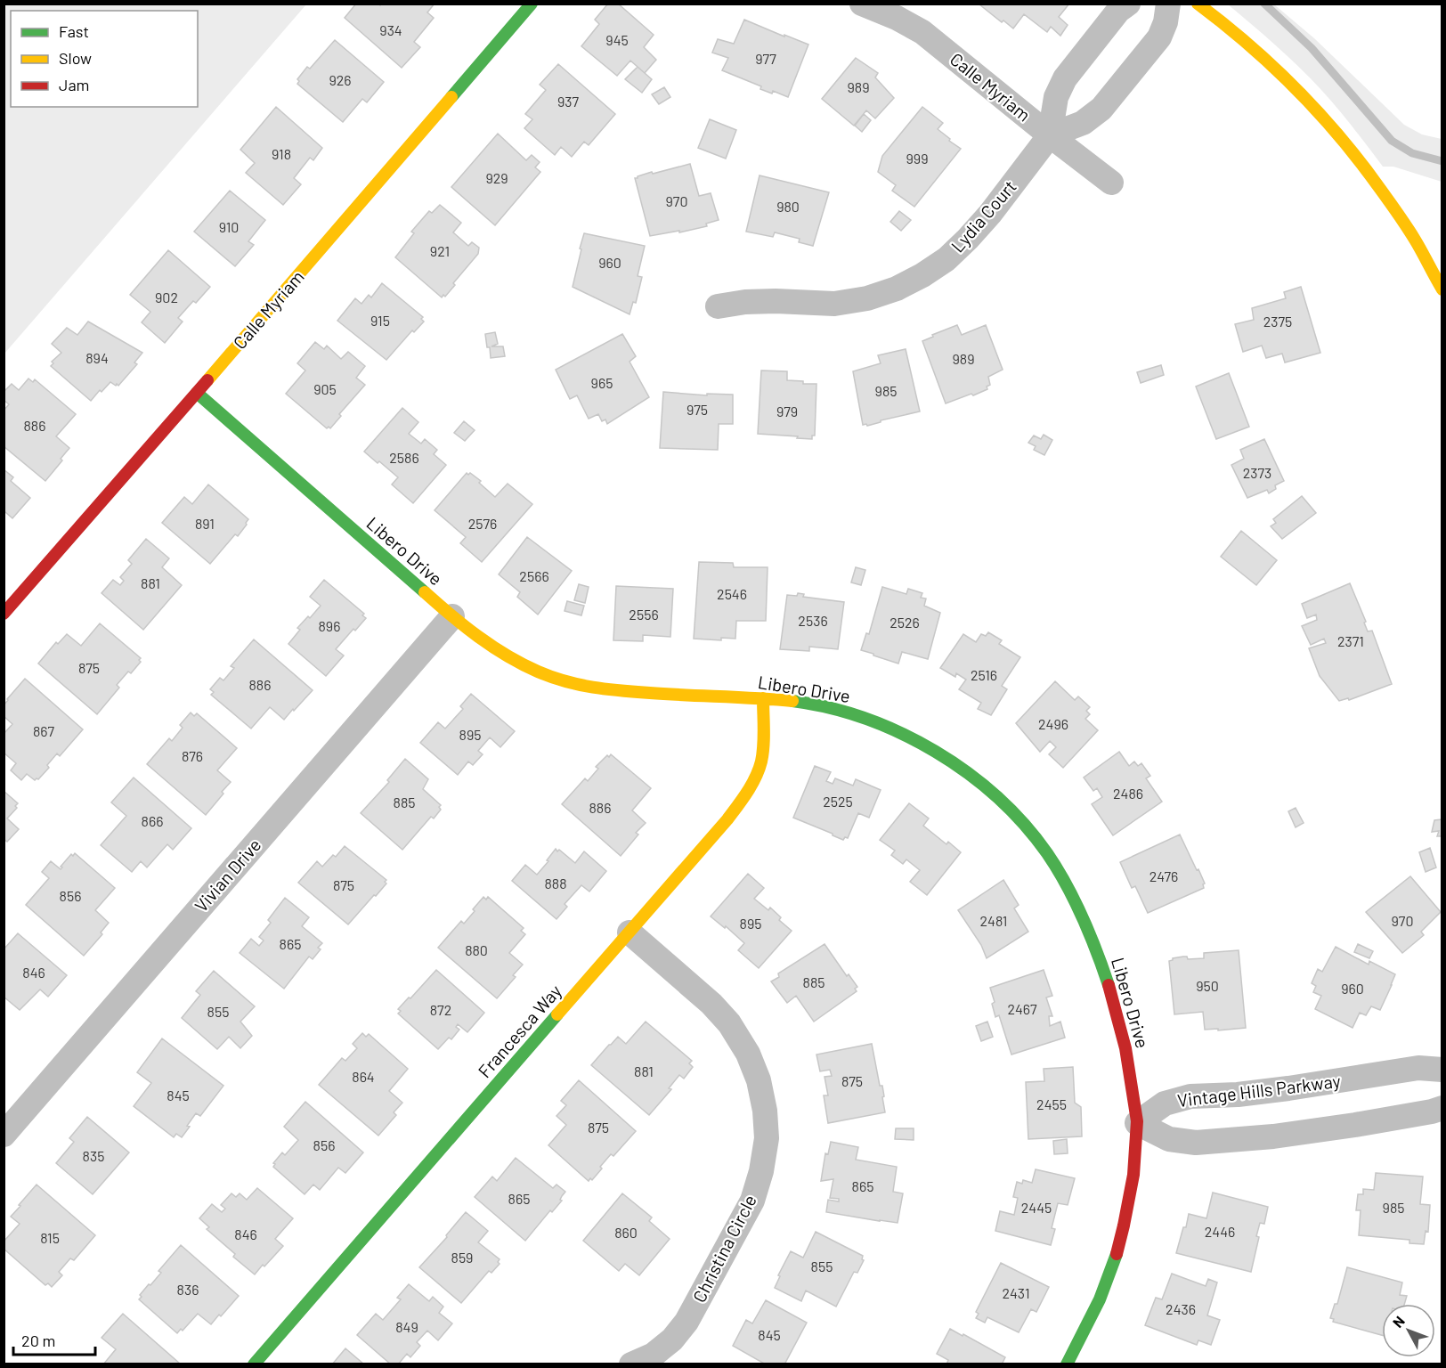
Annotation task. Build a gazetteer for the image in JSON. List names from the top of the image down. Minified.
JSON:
{"streets":{"street":["Calle Myriam","Lydia Court","Libero Drive","Vivian Drive","Francesca Way","Vintage Hills Parkway","Christina Circle"]},"crossings":[["Calle Myriam","Lydia Court"],["Calle Myriam","Libero Drive"],["Libero Drive","Vivian Drive"],["Libero Drive","Francesca Way"],["Libero Drive","Vintage Hills Parkway"],["Francesca Way","Christina Circle"]],"house_numbers":["934","945","977","926","989","937","918","999","929","970","980","910","921","960","902","915","2375","894","989","965","905","985","975","979","886","2586","2373","891","2576","2566","881","2546","2556","2536","2526","896","2371","875","2516","886","2496","867","895","876","2486","2525","885","886","866","2476","888","875","856","2481","970","895","865","880","846","885","950","960","2467","872","855","881","864","875","845","2455","875","856","835","865","865","2445","985","2446","860","846","815","859","855","836","2431","2436","849","845"],"legend":["Fast","Slow","Jam"],"scale_bar":"20 m","north":"top left"}
